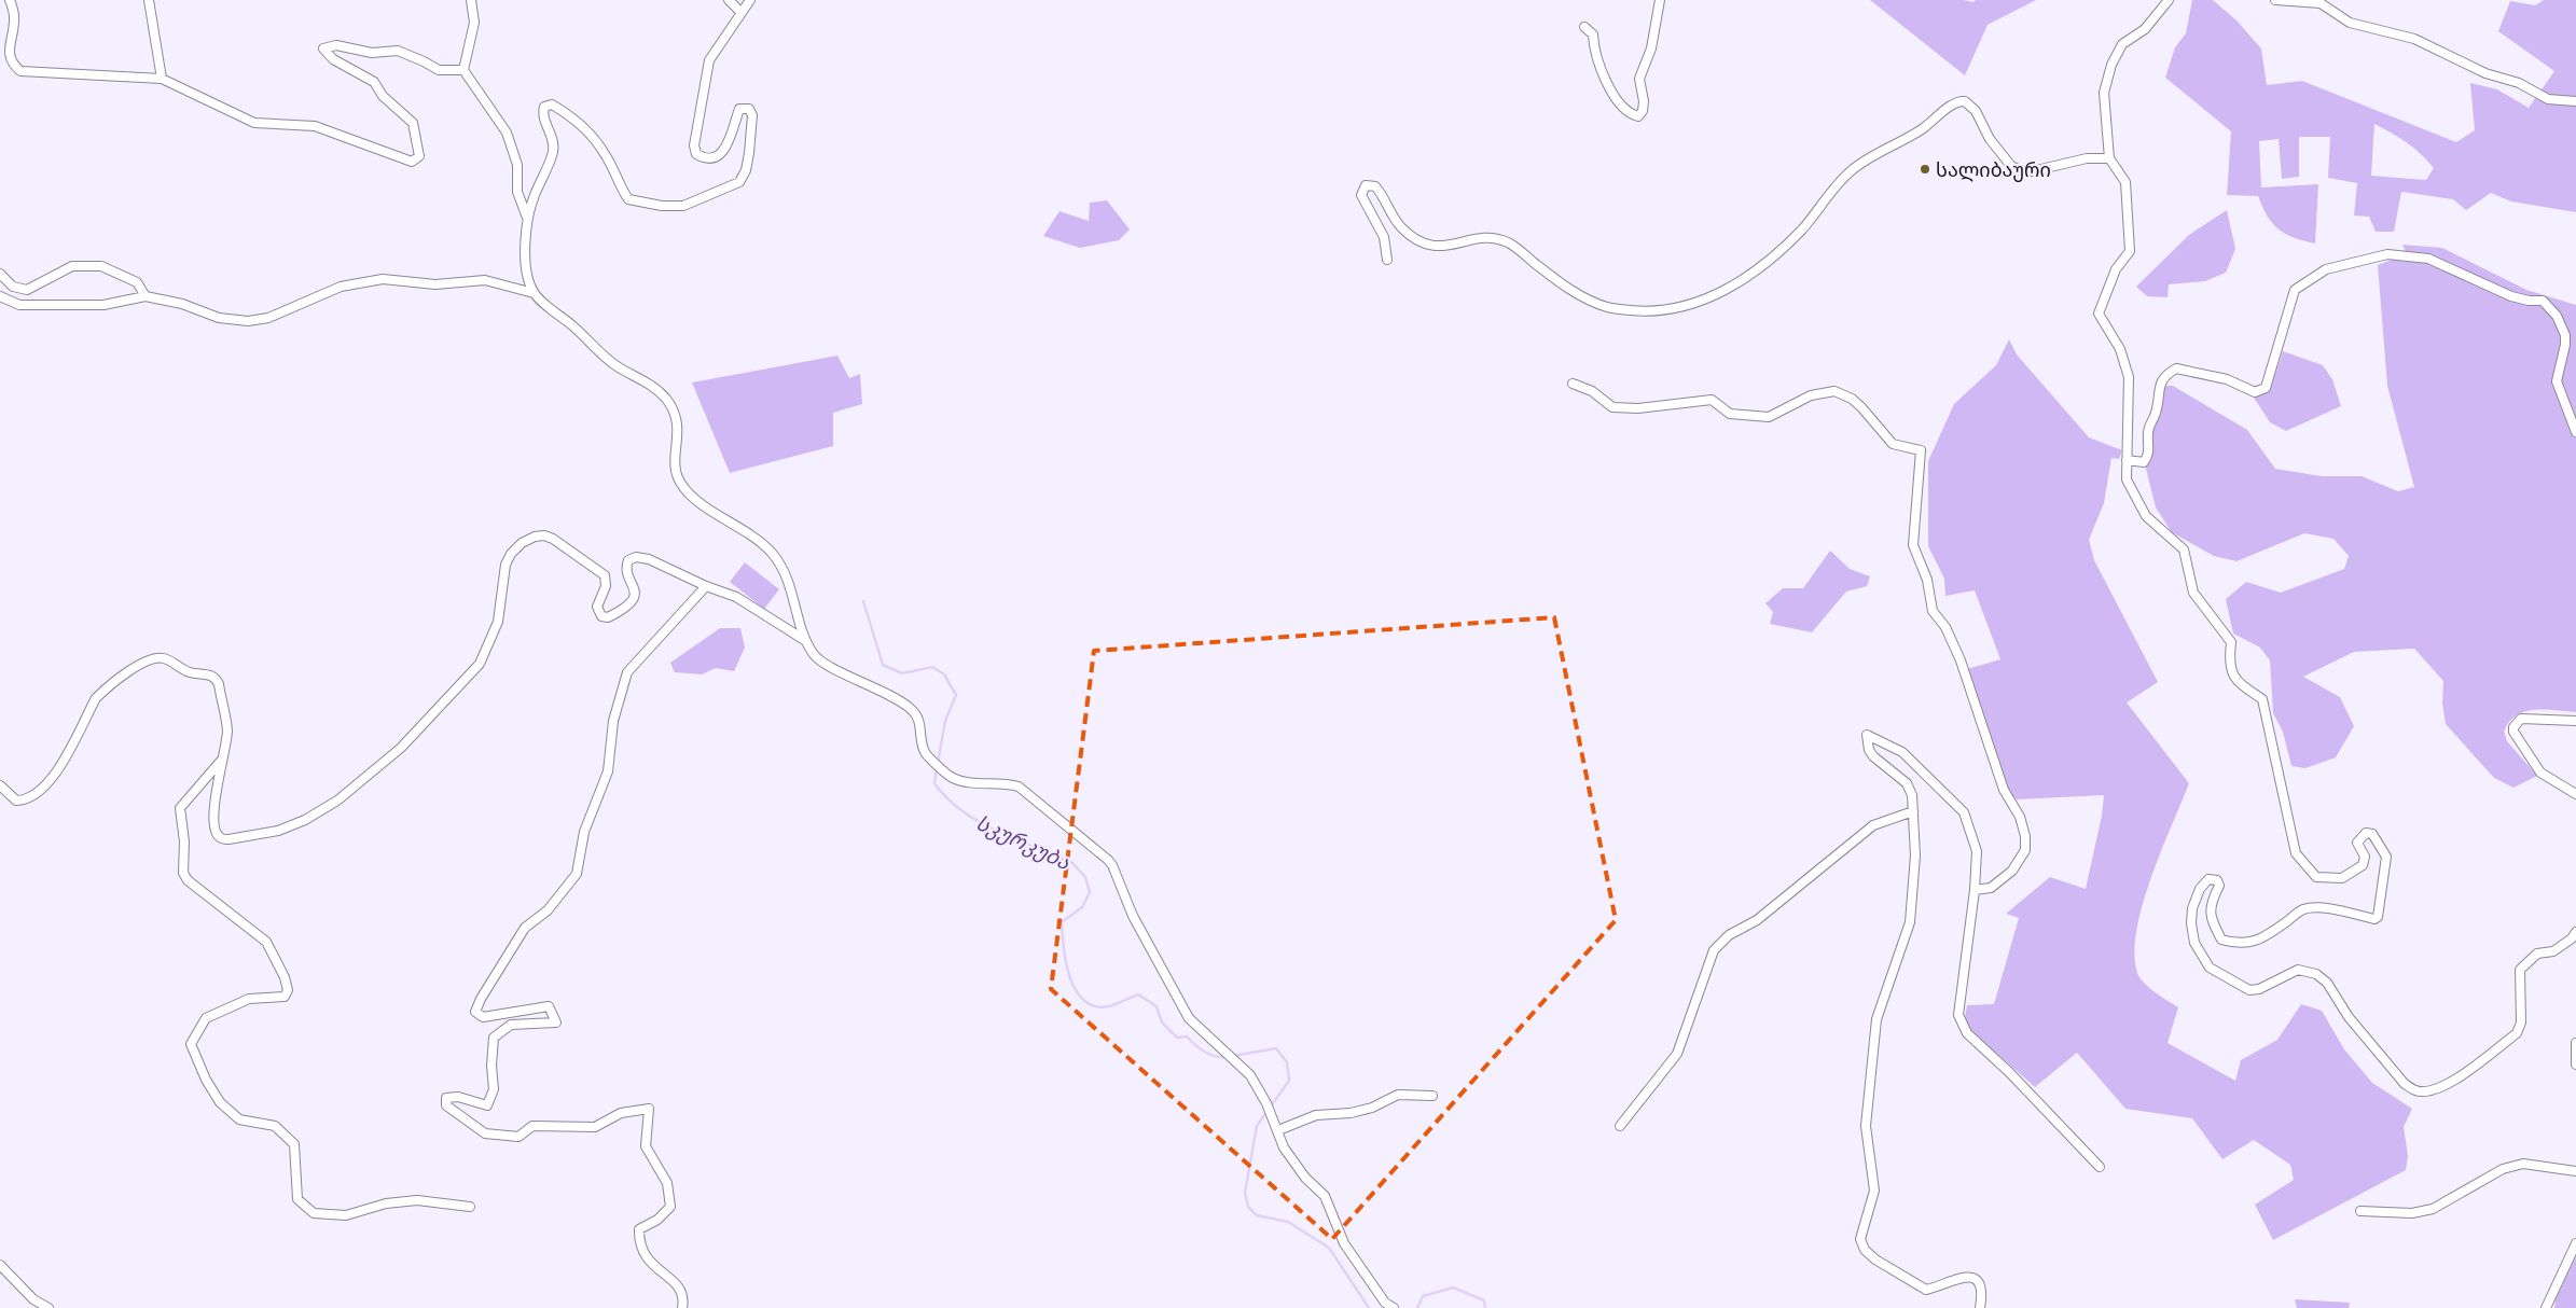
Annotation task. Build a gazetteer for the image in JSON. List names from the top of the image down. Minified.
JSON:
{"water":["სკურკუბა"],"places":["სალიბაური"]}
